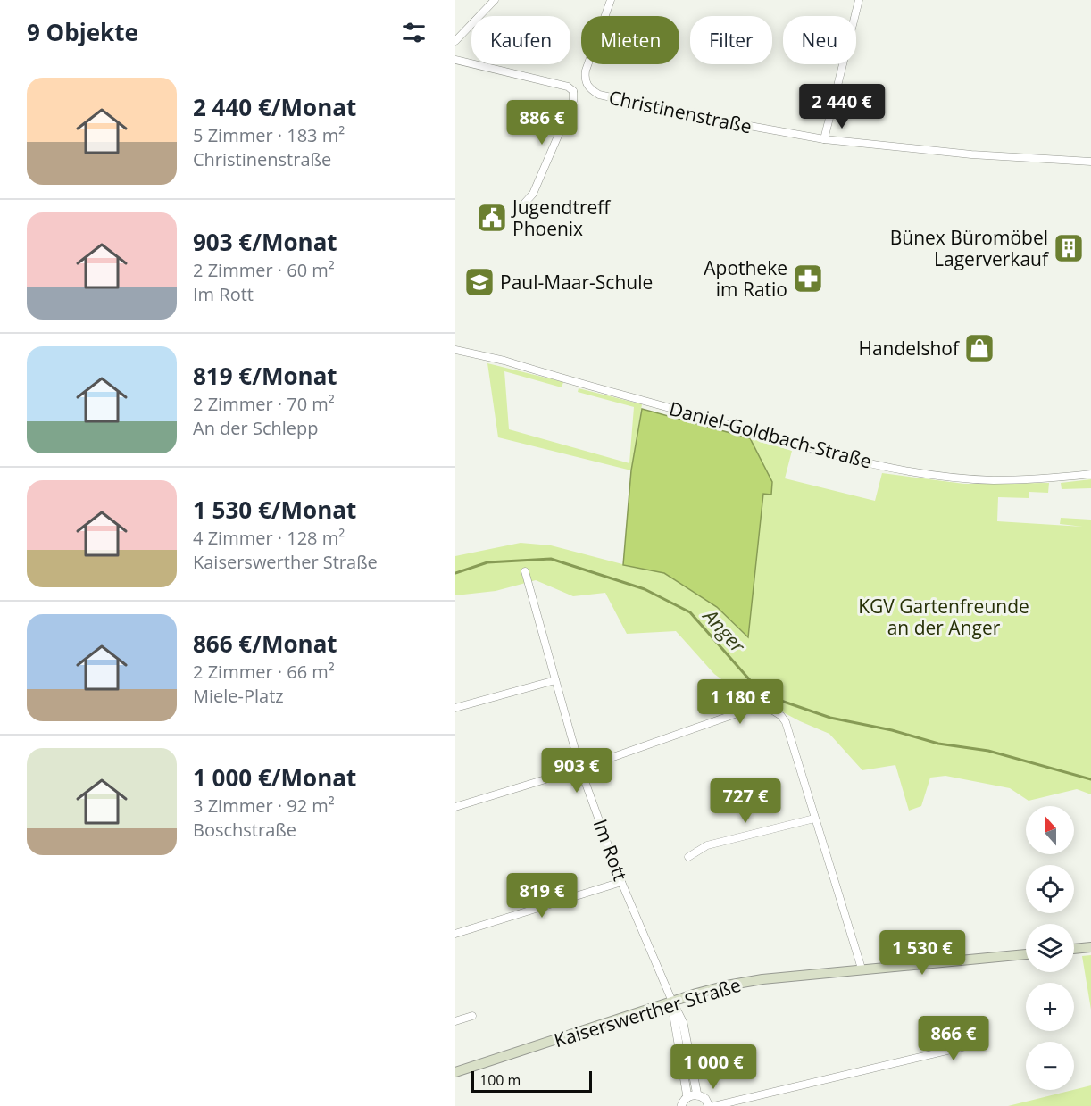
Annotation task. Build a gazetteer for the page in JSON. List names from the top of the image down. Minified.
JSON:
{"streets":{"main road":["Kaiserswerther Straße"],"street":["Christinenstraße","Daniel-Goldbach-Straße","Im Rott"]},"crossings":[["Im Rott","Kaiserswerther Straße"]],"water":["Anger"],"parks":["KGV Gartenfreunde an der Anger"],"places":{"public building":["Jugendtreff Phoenix"],"building":["Bünex Büromöbel Lagerverkauf"],"pharmacy":["Apotheke im Ratio"],"school or university":["Paul-Maar-Schule"],"shop":["Handelshof"]},"scale_bar":"100 m","north":"top","page":{"heading":"9 Objekte","chip":["Kaufen","Mieten","Filter","Neu"],"list":[{"name":"2 440 €/Monat","note":"5 Zimmer · 183 m² · Christinenstraße"},{"name":"903 €/Monat","note":"2 Zimmer · 60 m² · Im Rott"},{"name":"819 €/Monat","note":"2 Zimmer · 70 m² · An der Schlepp"},{"name":"1 530 €/Monat","note":"4 Zimmer · 128 m² · Kaiserswerther Straße"},{"name":"866 €/Monat","note":"2 Zimmer · 66 m² · Miele-Platz"},{"name":"1 000 €/Monat","note":"3 Zimmer · 92 m² · Boschstraße"}],"price":["2 440 €","886 €","1 180 €","903 €","727 €","819 €","1 530 €","866 €","1 000 €"],"map_buttons":["+","−"],"scale":"100 m"}}
